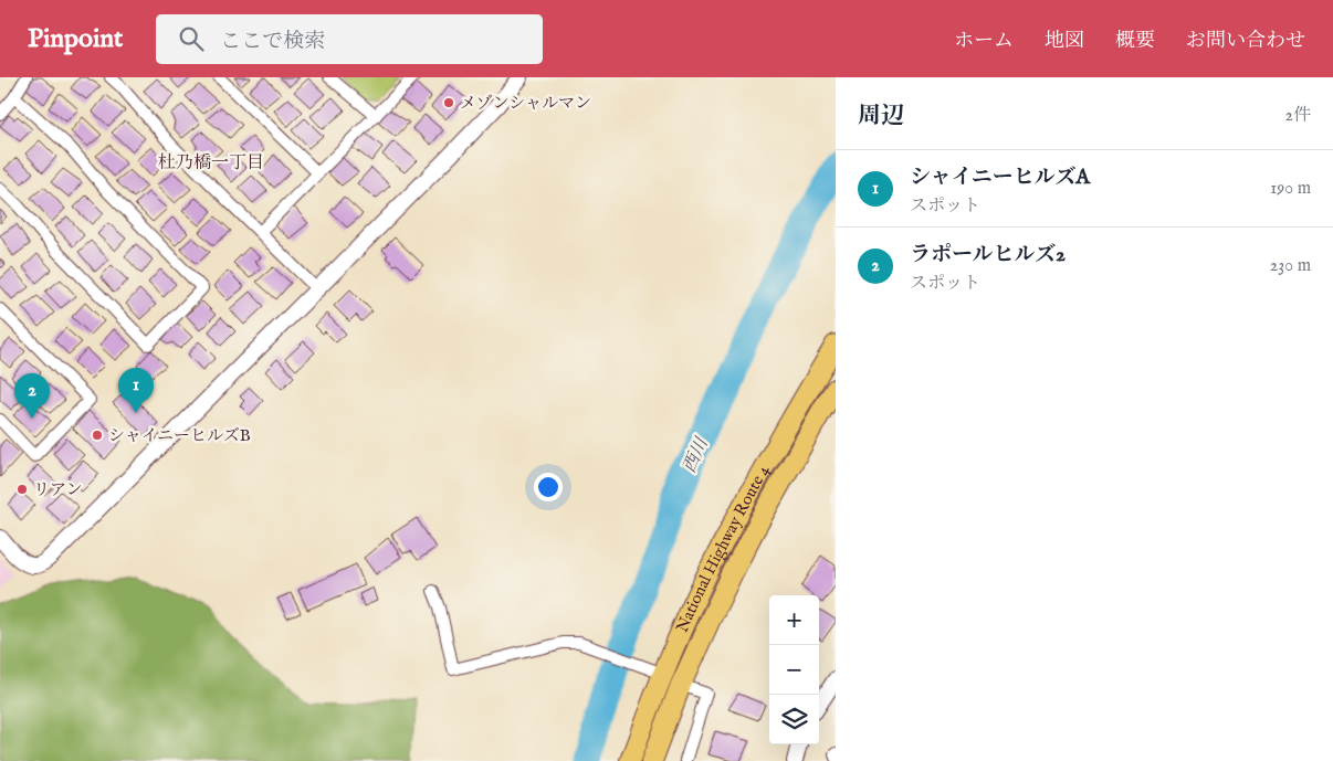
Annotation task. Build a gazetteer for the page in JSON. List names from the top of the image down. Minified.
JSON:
{"streets":{"highway":["National Highway Route 4"]},"districts":["杜乃橋一丁目"],"water":["西川"],"places":["メゾンシャルマン","シャイニーヒルズB","リアン"],"page":{"header":"Pinpoint","search":"ここで検索","nav":["ホーム","地図","概要","お問い合わせ"],"heading":["周辺","2件"],"list":[{"mark":"1","name":"シャイニーヒルズA","note":"スポット","value":"190 m"},{"mark":"2","name":"ラポールヒルズ2","note":"スポット","value":"230 m"}],"pins":["1","2"],"map_buttons":["+","−"]}}
